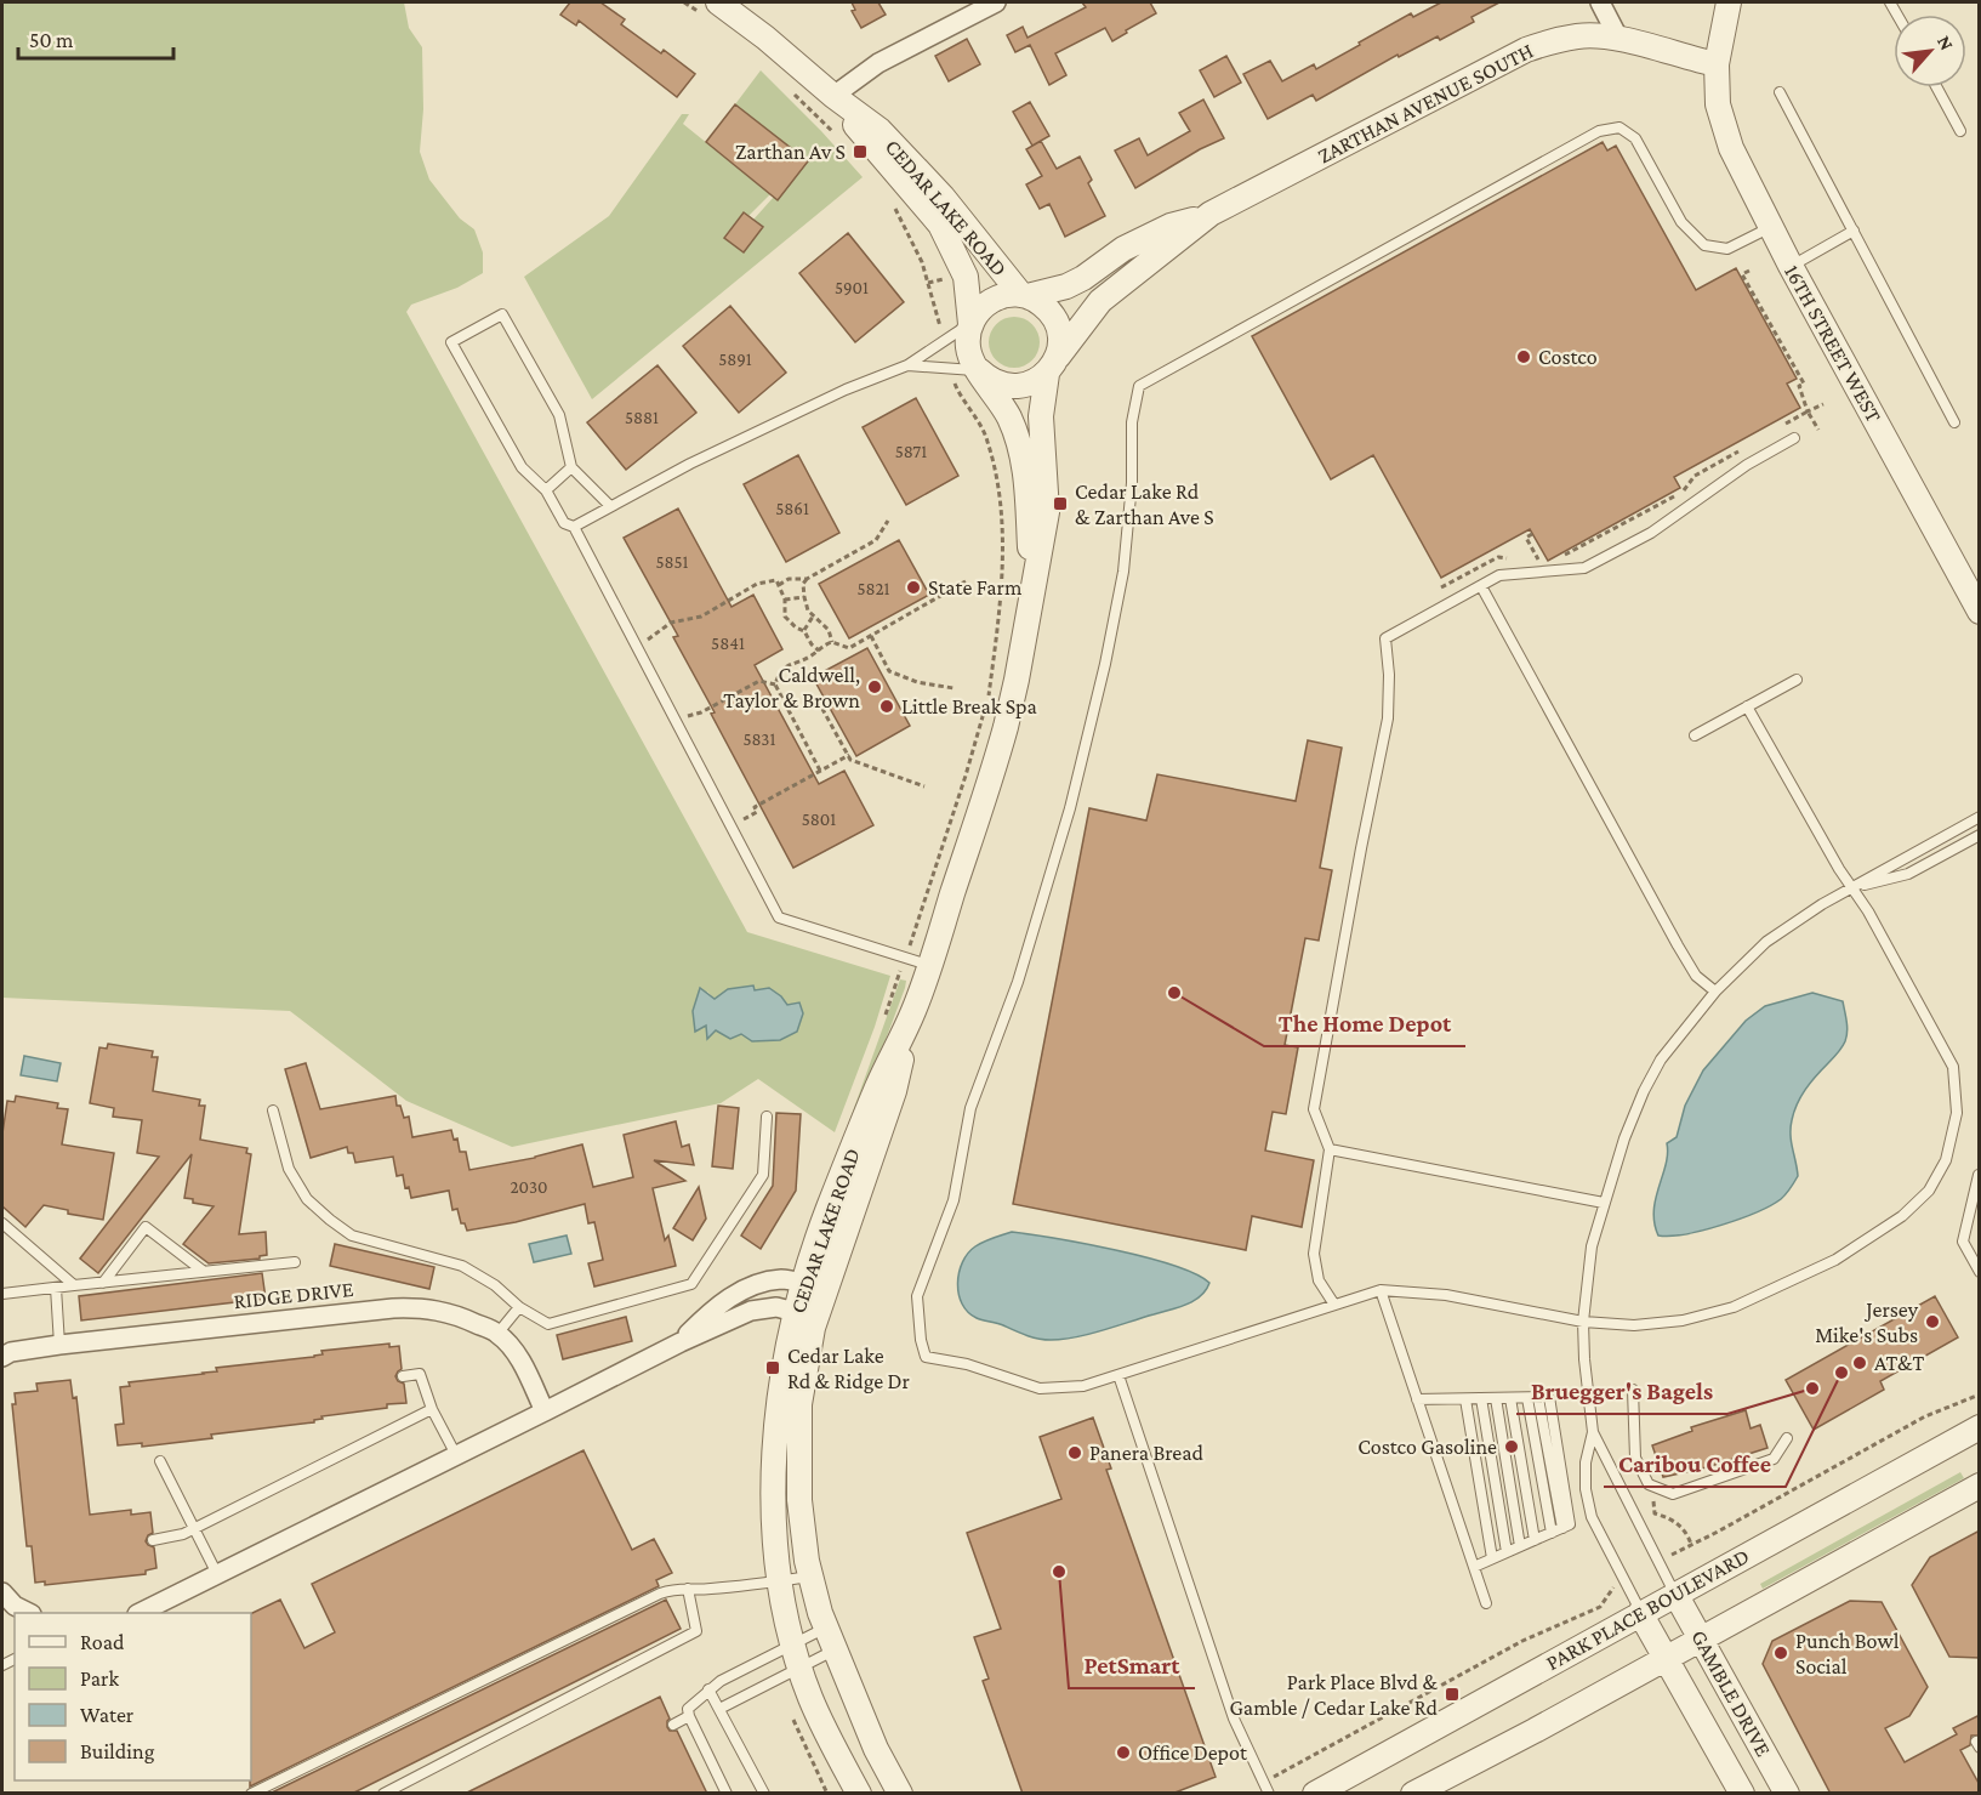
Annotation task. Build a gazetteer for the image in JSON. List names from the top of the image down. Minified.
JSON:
{"streets":{"street":["ZARTHAN AVENUE SOUTH","CEDAR LAKE ROAD","16TH STREET WEST","RIDGE DRIVE","PARK PLACE BOULEVARD","GAMBLE DRIVE"]},"crossings":[["ZARTHAN AVENUE SOUTH","CEDAR LAKE ROAD"],["ZARTHAN AVENUE SOUTH","16TH STREET WEST"],["PARK PLACE BOULEVARD","GAMBLE DRIVE"]],"places":{"transit":["Zarthan Av S","Cedar Lake Rd & Zarthan Ave S","Cedar Lake Rd & Ridge Dr","Park Place Blvd & Gamble / Cedar Lake Rd"],"other":["Costco","State Farm","Caldwell, Taylor & Brown","Little Break Spa","The Home Depot","Jersey Mike's Subs","AT&T","Caribou Coffee","Bruegger's Bagels","Costco Gasoline","Panera Bread","PetSmart","Punch Bowl Social","Office Depot"]},"house_numbers":["5901","5891","5881","5871","5861","5851","5821","5841","5831","5801","2030"],"legend":["Road","Park","Water","Building"],"scale_bar":"50 m","north":"top right"}
